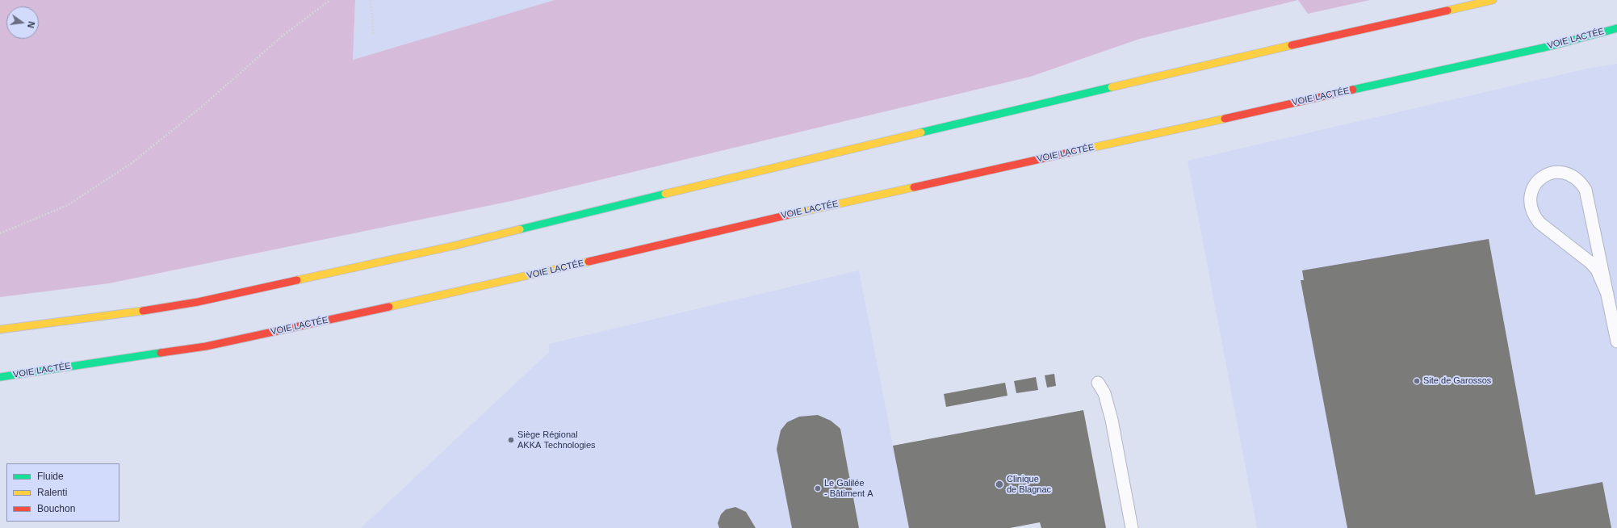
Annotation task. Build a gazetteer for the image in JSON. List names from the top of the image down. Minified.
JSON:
{"streets":{"highway":["VOIE LACTÉE"]},"places":["Site de Garossos","Siège Régional AKKA Technologies","Clinique de Blagnac","Le Galilée - Bâtiment A"],"legend":["Fluide","Ralenti","Bouchon"],"north":"right"}
